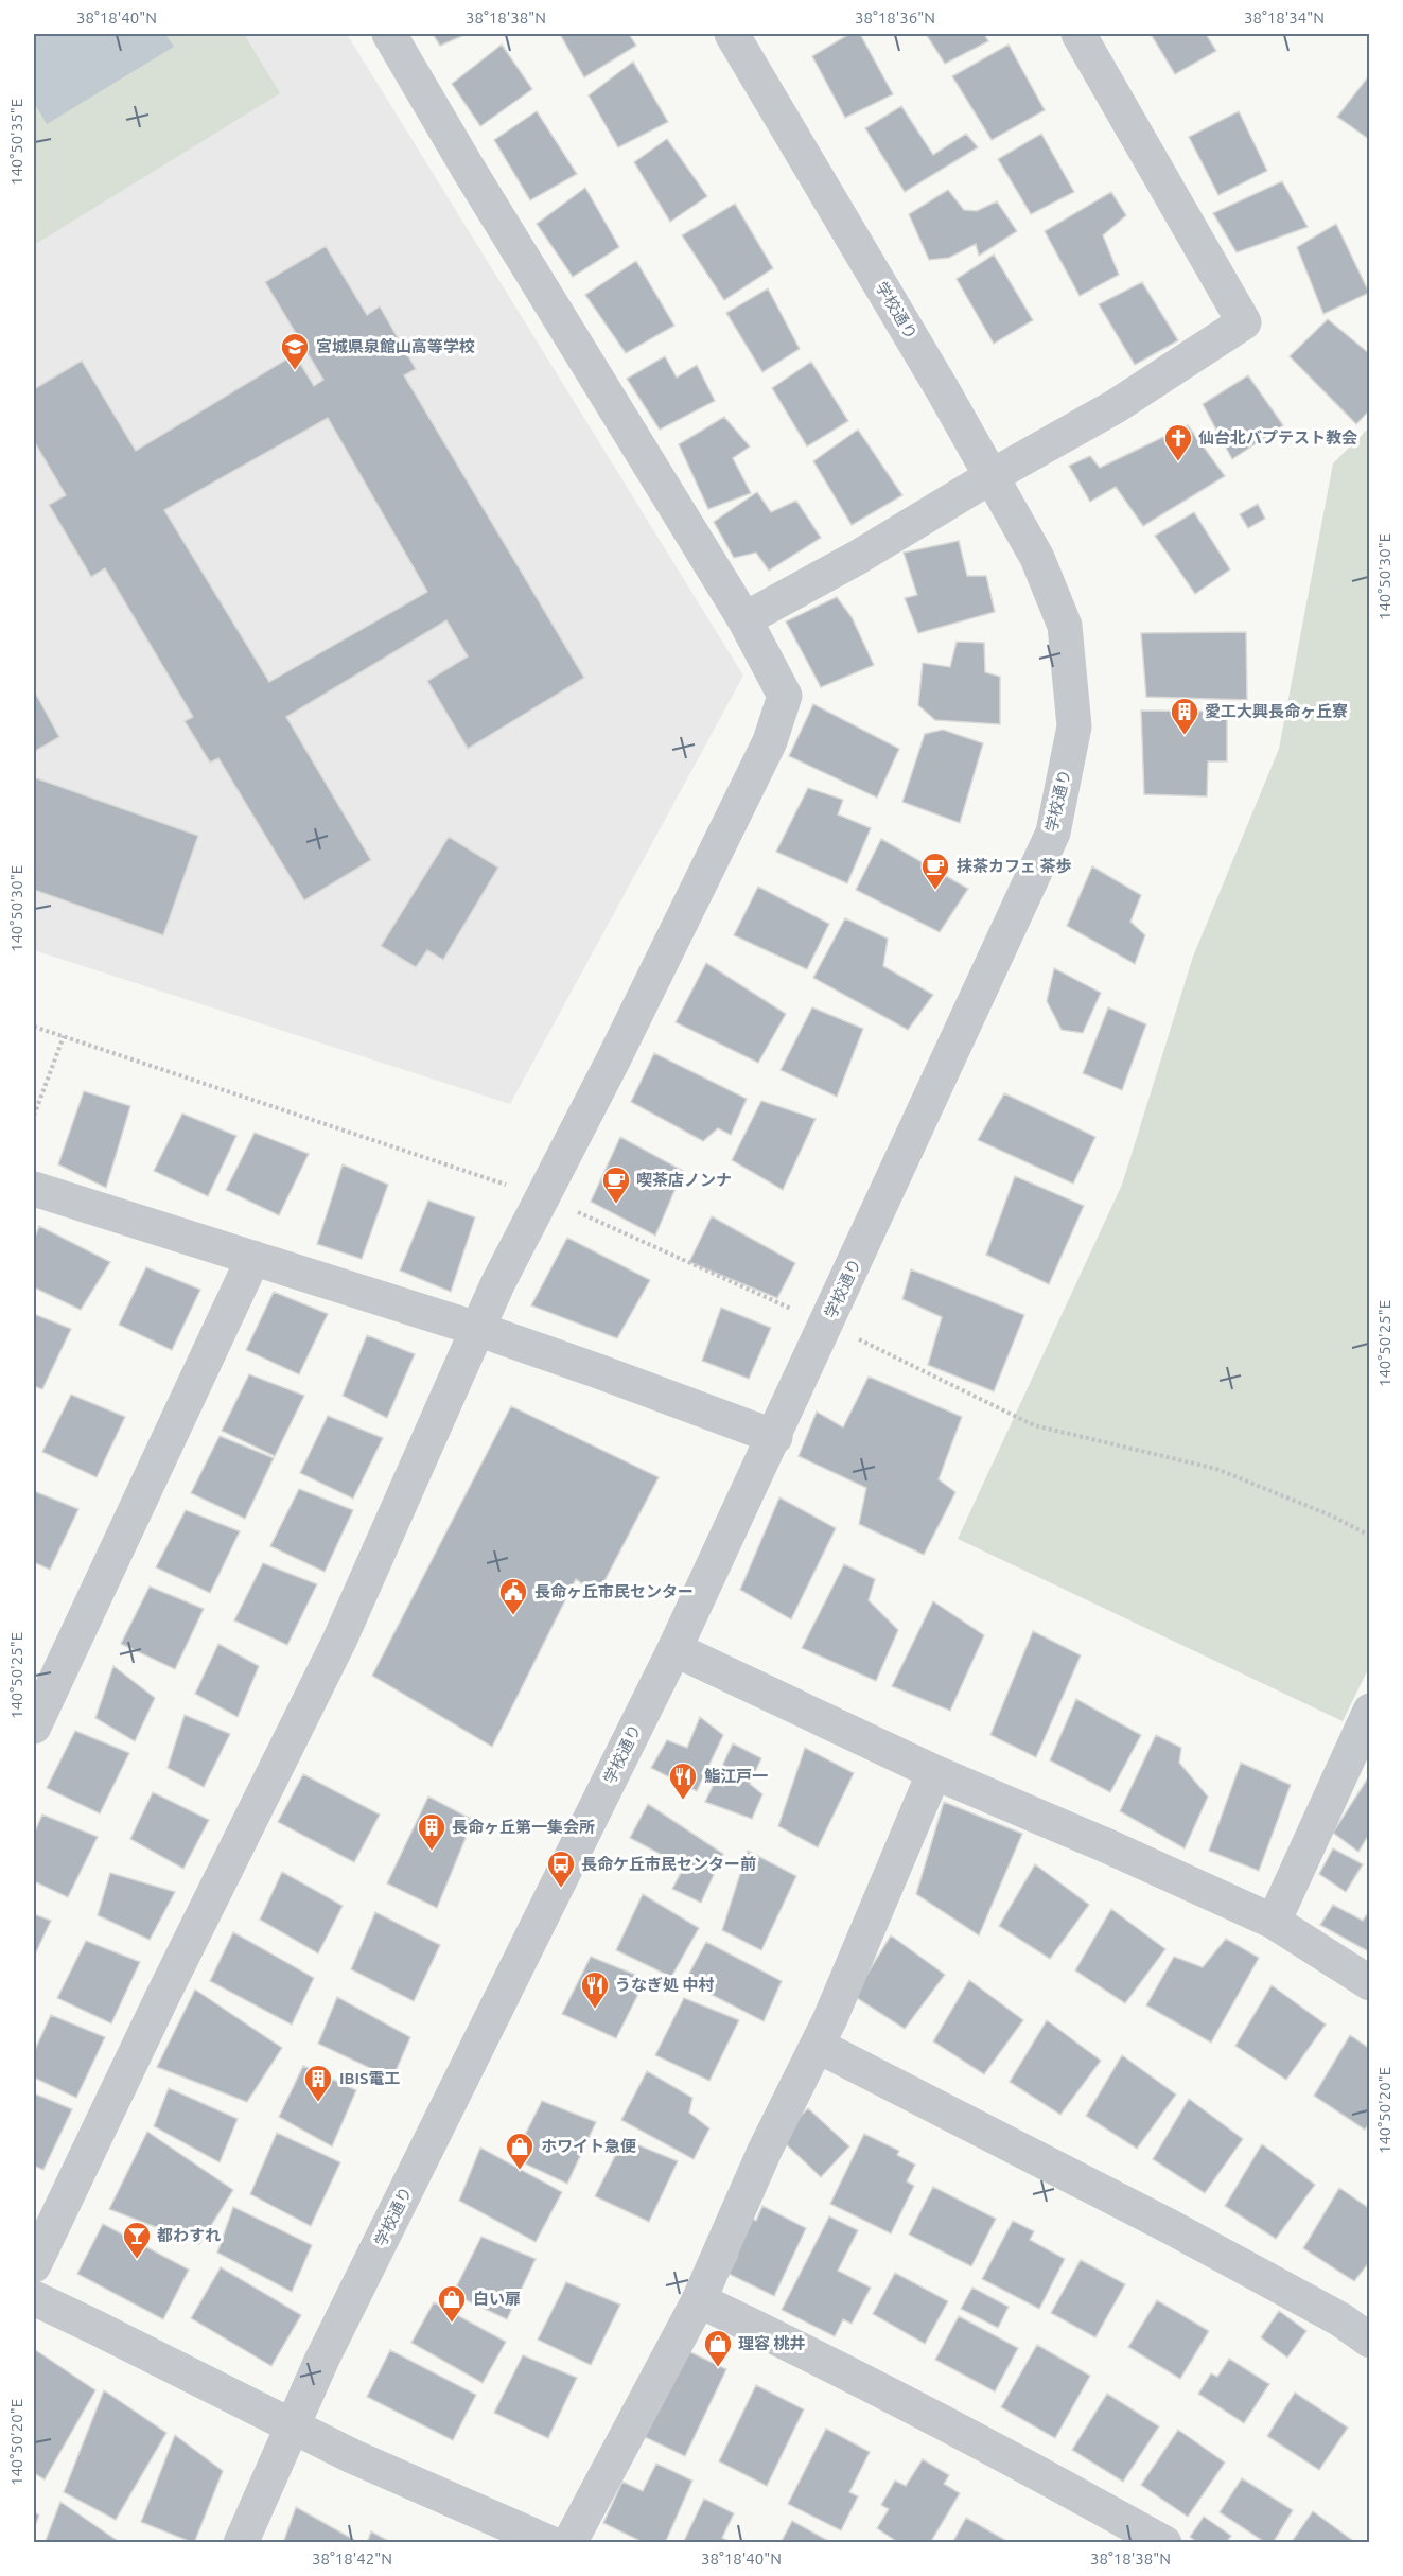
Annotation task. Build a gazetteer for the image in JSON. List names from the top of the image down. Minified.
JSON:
{"streets":{"street":["学校通り"]},"places":{"school or university":["宮城県泉館山高等学校"],"church":["仙台北バプテスト教会"],"building":["愛工大興長命ヶ丘寮","長命ヶ丘第一集会所","IBIS電工"],"cafe":["抹茶カフェ 茶歩","喫茶店ノンナ"],"public building":["長命ヶ丘市民センター"],"restaurant":["鮨江戸一","うなぎ処 中村"],"bus stop":["長命ケ丘市民センター前"],"shop":["ホワイト急便","白い扉","理容 桃井"],"bar":["都わすれ"]},"coordinates":["38°18'40\"N","38°18'38\"N","38°18'36\"N","38°18'34\"N","140°50'35\"E","140°50'30\"E","140°50'25\"E","140°50'20\"E","38°18'42\"N"]}
